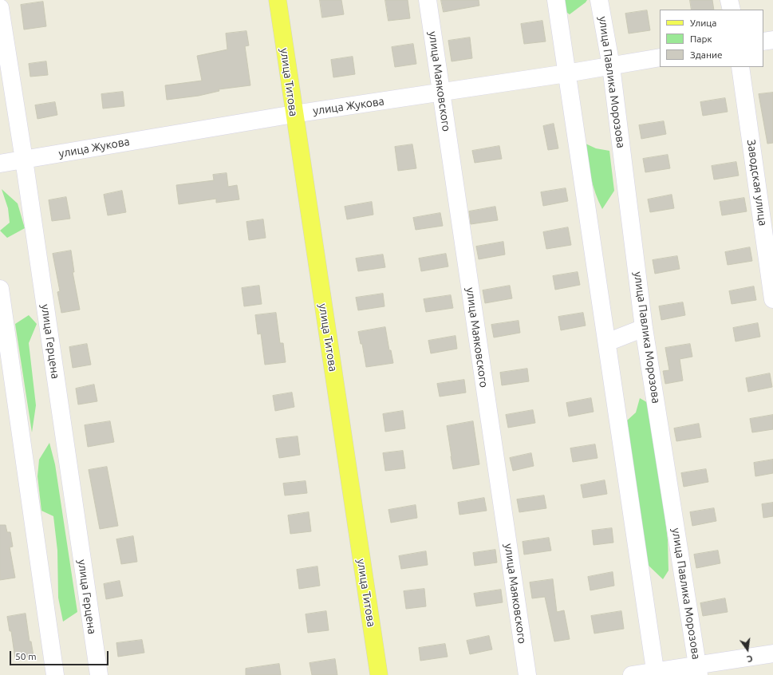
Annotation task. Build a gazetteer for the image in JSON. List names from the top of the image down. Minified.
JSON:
{"streets":{"main road":["улица Титова"],"street":["улица Маяковского","улица Павлика Морозова","улица Жукова","Заводская улица","улица Герцена"]},"crossings":[["улица Маяковского","улица Жукова"],["улица Титова","улица Жукова"],["улица Павлика Морозова","улица Жукова"],["улица Жукова","улица Герцена"]],"legend":["Улица","Парк","Здание"],"scale_bar":"50 m","north":"bottom"}
